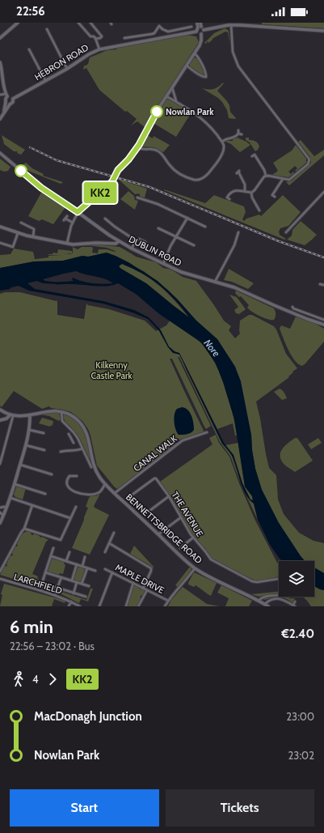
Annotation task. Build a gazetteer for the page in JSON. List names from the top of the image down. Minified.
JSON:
{"streets":{"street":["HEBRON ROAD","DUBLIN ROAD","CANAL WALK","THE AVENUE","BENNETTSBRIDGE ROAD","MAPLE DRIVE","LARCHFIELD"]},"crossings":[["CANAL WALK","BENNETTSBRIDGE ROAD"]],"water":["Nore"],"parks":["Kilkenny Castle Park"],"places":["Nowlan Park"],"lines":["bus line KK2"],"page":{"status":"22:56","on_map":"KK2","heading":["6 min","22:56 – 23:02 · Bus","€2.40"],"legs":["4","KK2"],"list":[{"name":"MacDonagh Junction","value":"23:00"},{"name":"Nowlan Park","value":"23:02"}],"buttons":["Start","Tickets"]}}
